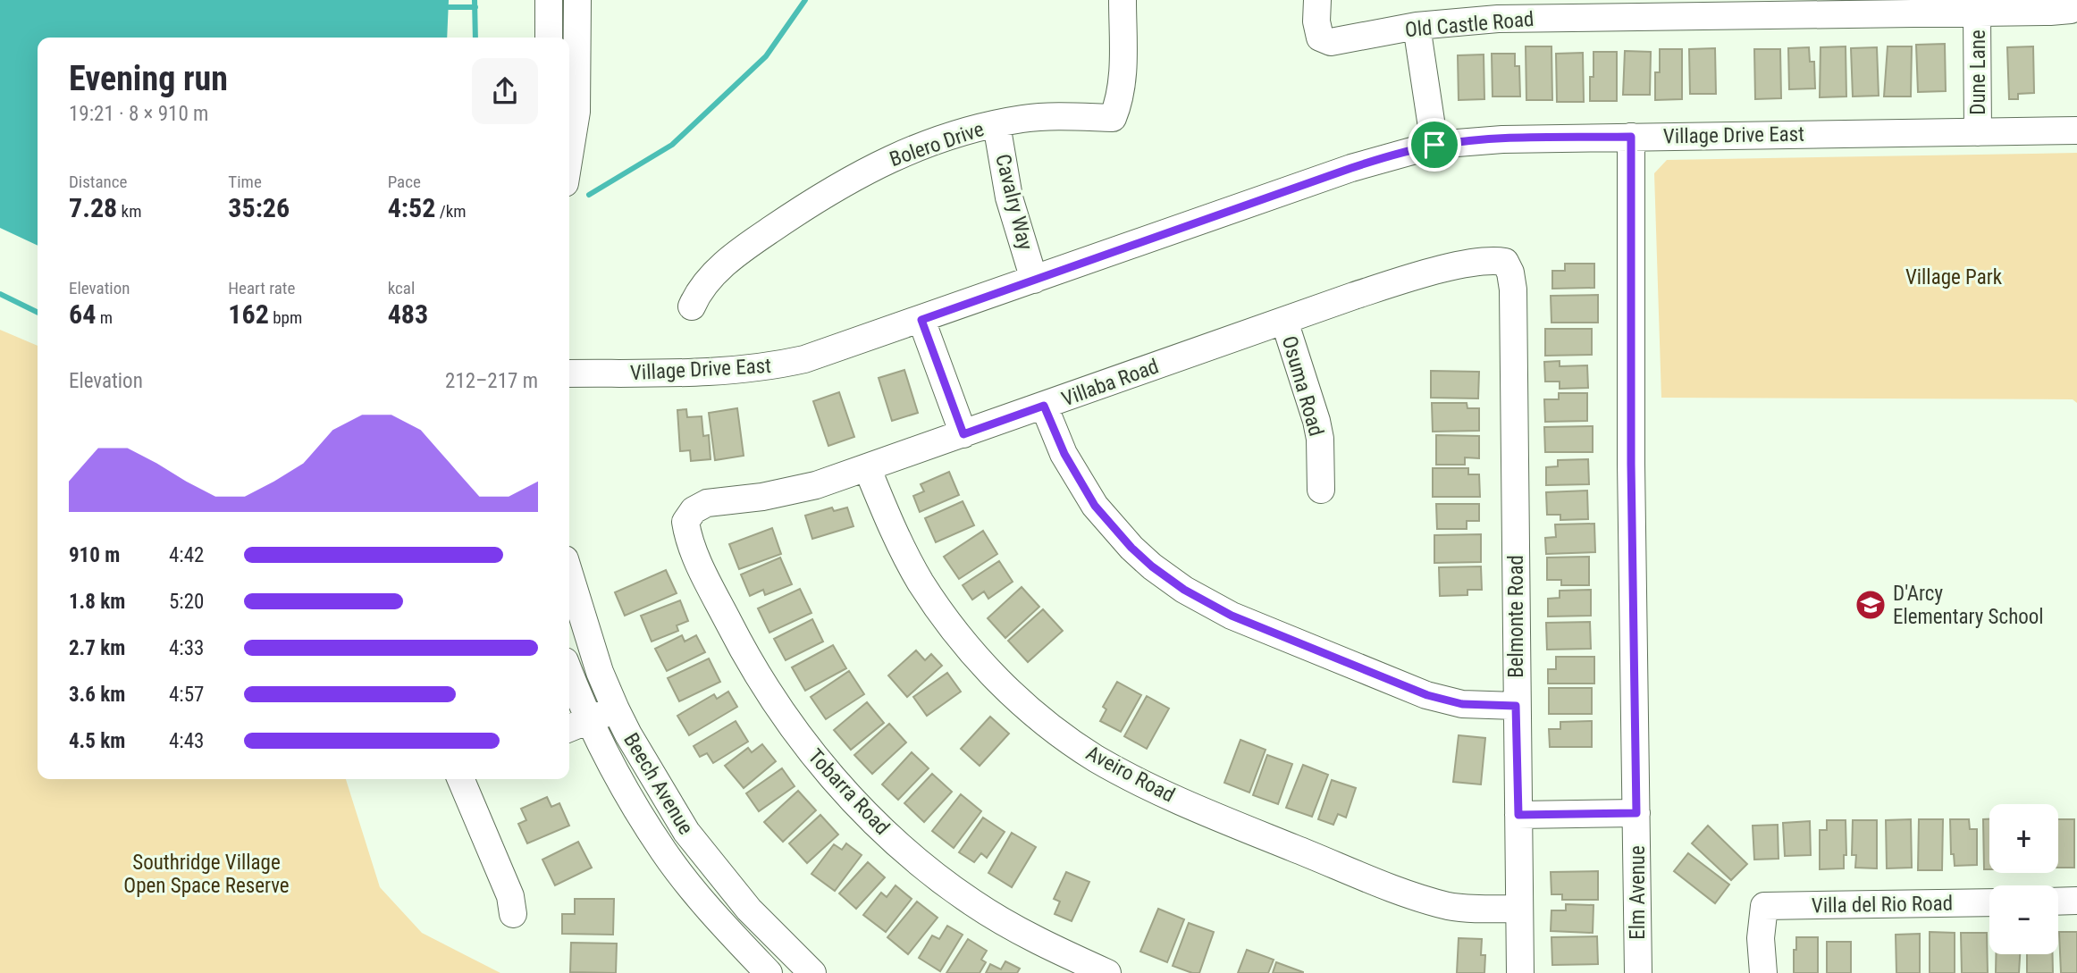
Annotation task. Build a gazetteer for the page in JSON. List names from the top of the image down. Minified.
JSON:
{"streets":{"street":["Old Castle Road","Dune Lane","Village Drive East","Bolero Drive","Cavalry Way","Villaba Road","Osuma Road","Belmonte Road","Aveiro Road","Beech Avenue","Tobarra Road","Elm Avenue","Villa del Rio Road"]},"crossings":[["Old Castle Road","Dune Lane"],["Dune Lane","Village Drive East"],["Village Drive East","Cavalry Way"],["Village Drive East","Elm Avenue"],["Bolero Drive","Cavalry Way"],["Villaba Road","Osuma Road"],["Villaba Road","Belmonte Road"],["Villaba Road","Aveiro Road"],["Villaba Road","Tobarra Road"],["Belmonte Road","Aveiro Road"]],"parks":["Village Park","Southridge Village Open Space Reserve"],"places":{"school or university":["D'Arcy Elementary School"]},"page":{"heading":["Evening run","19:21 · 8 × 910 m"],"stats":[["Distance","7.28 km"],["Time","35:26"],["Pace","4:52 /km"],["Elevation","64 m"],["Heart rate","162 bpm"],["kcal","483"]],"chart":["Elevation","212–217 m"],"list":[{"name":"910 m","note":"4:42"},{"name":"1.8 km","note":"5:20"},{"name":"2.7 km","note":"4:33"},{"name":"3.6 km","note":"4:57"},{"name":"4.5 km","note":"4:43"}],"map_buttons":["+","−"]}}
